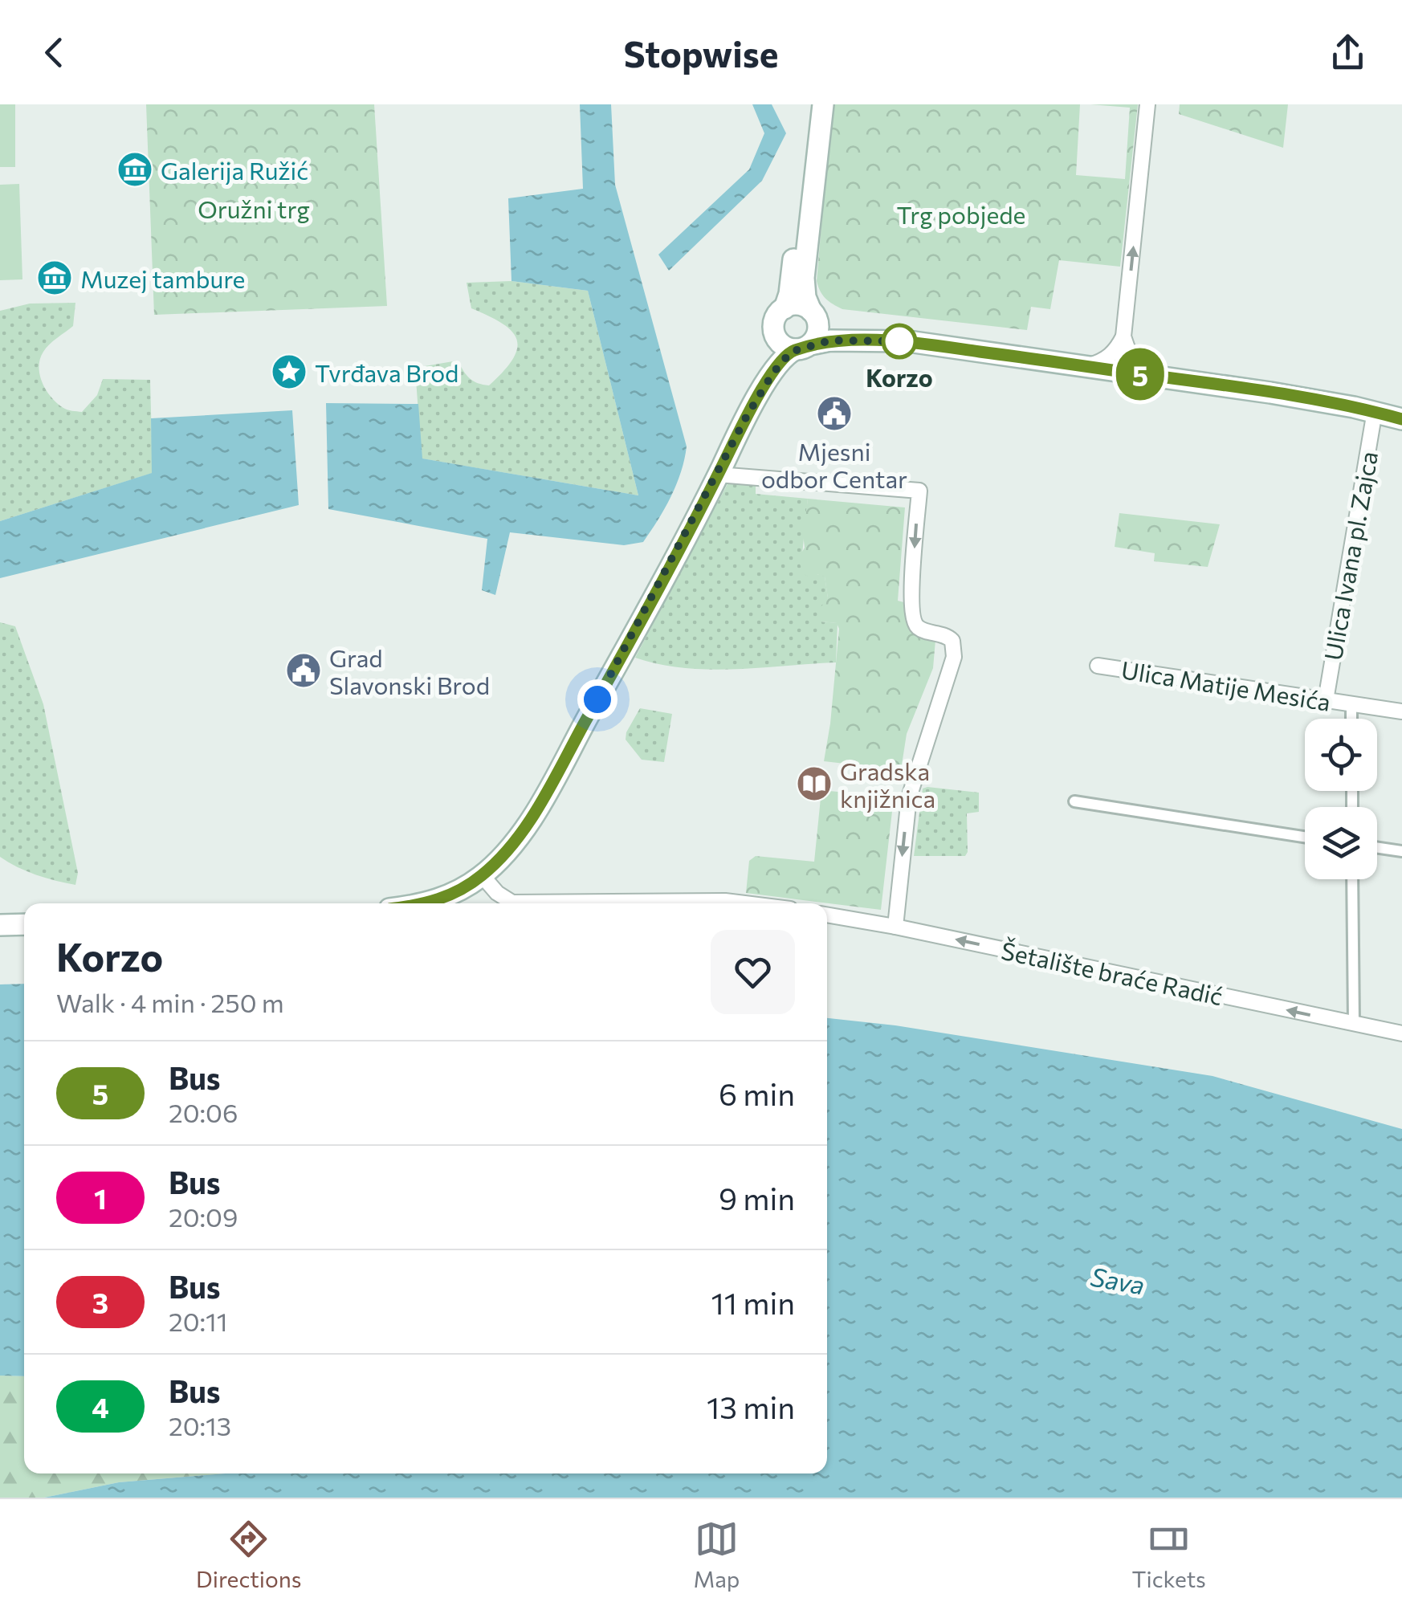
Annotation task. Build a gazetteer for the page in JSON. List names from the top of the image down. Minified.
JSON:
{"streets":{"street":["Ulica Ivana pl. Zajca","Ulica Matije Mesića","Šetalište braće Radić"]},"crossings":[["Ulica Ivana pl. Zajca","Ulica Matije Mesića"]],"one_way":["Šetalište braće Radić"],"water":["Sava"],"parks":["Oružni trg","Trg pobjede"],"places":{"museum":["Galerija Ružić","Muzej tambure"],"other":["Korzo"],"place":["Tvrđava Brod"],"public building":["Mjesni odbor Centar","Grad Slavonski Brod"],"library":["Gradska knjižnica"]},"lines":["bus line 5"],"page":{"header":"Stopwise","on_map":"5","heading":["Korzo","Walk · 4 min · 250 m"],"list":[{"mark":"5","name":"Bus","note":"20:06","value":"6 min"},{"mark":"1","name":"Bus","note":"20:09","value":"9 min"},{"mark":"3","name":"Bus","note":"20:11","value":"11 min"},{"mark":"4","name":"Bus","note":"20:13","value":"13 min"}],"tabs":["Directions","Map","Tickets"]}}
